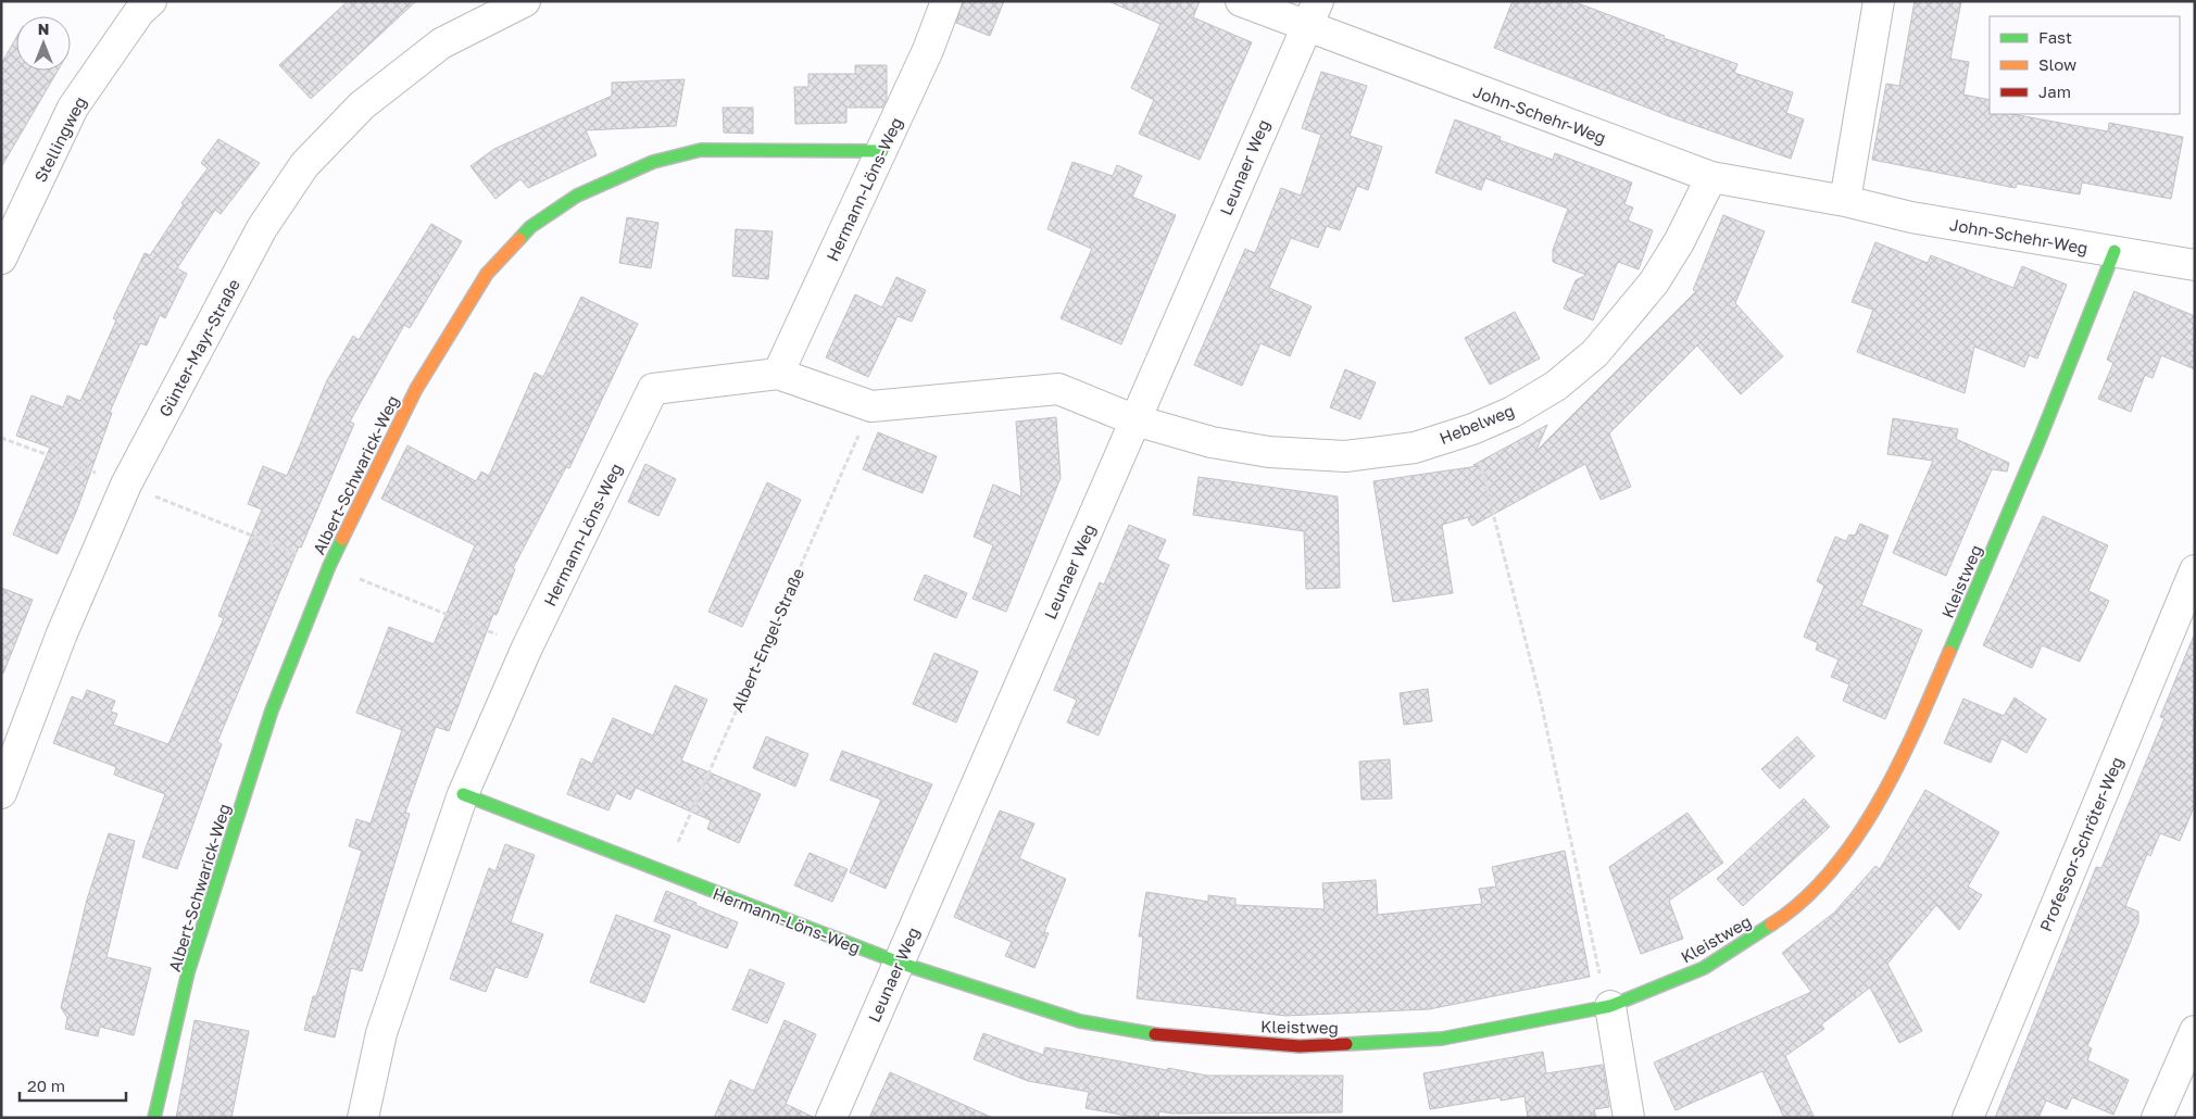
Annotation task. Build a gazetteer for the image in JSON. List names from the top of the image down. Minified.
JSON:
{"streets":{"street":["John-Schehr-Weg","Stellingweg","Leunaer Weg","Hermann-Löns-Weg","Günter-Mayr-Straße","Hebelweg","Albert-Schwarick-Weg","Kleistweg","Professor-Schröter-Weg"],"path":["Albert-Engel-Straße"]},"crossings":[["John-Schehr-Weg","Leunaer Weg"],["John-Schehr-Weg","Hebelweg"],["John-Schehr-Weg","Kleistweg"],["Leunaer Weg","Hermann-Löns-Weg"],["Leunaer Weg","Hebelweg"],["Leunaer Weg","Kleistweg"],["Hermann-Löns-Weg","Hebelweg"],["Hermann-Löns-Weg","Albert-Schwarick-Weg"],["Hermann-Löns-Weg","Kleistweg"],["Hermann-Löns-Weg","Albert-Engel-Straße"]],"legend":["Fast","Slow","Jam"],"scale_bar":"20 m","north":"top"}
